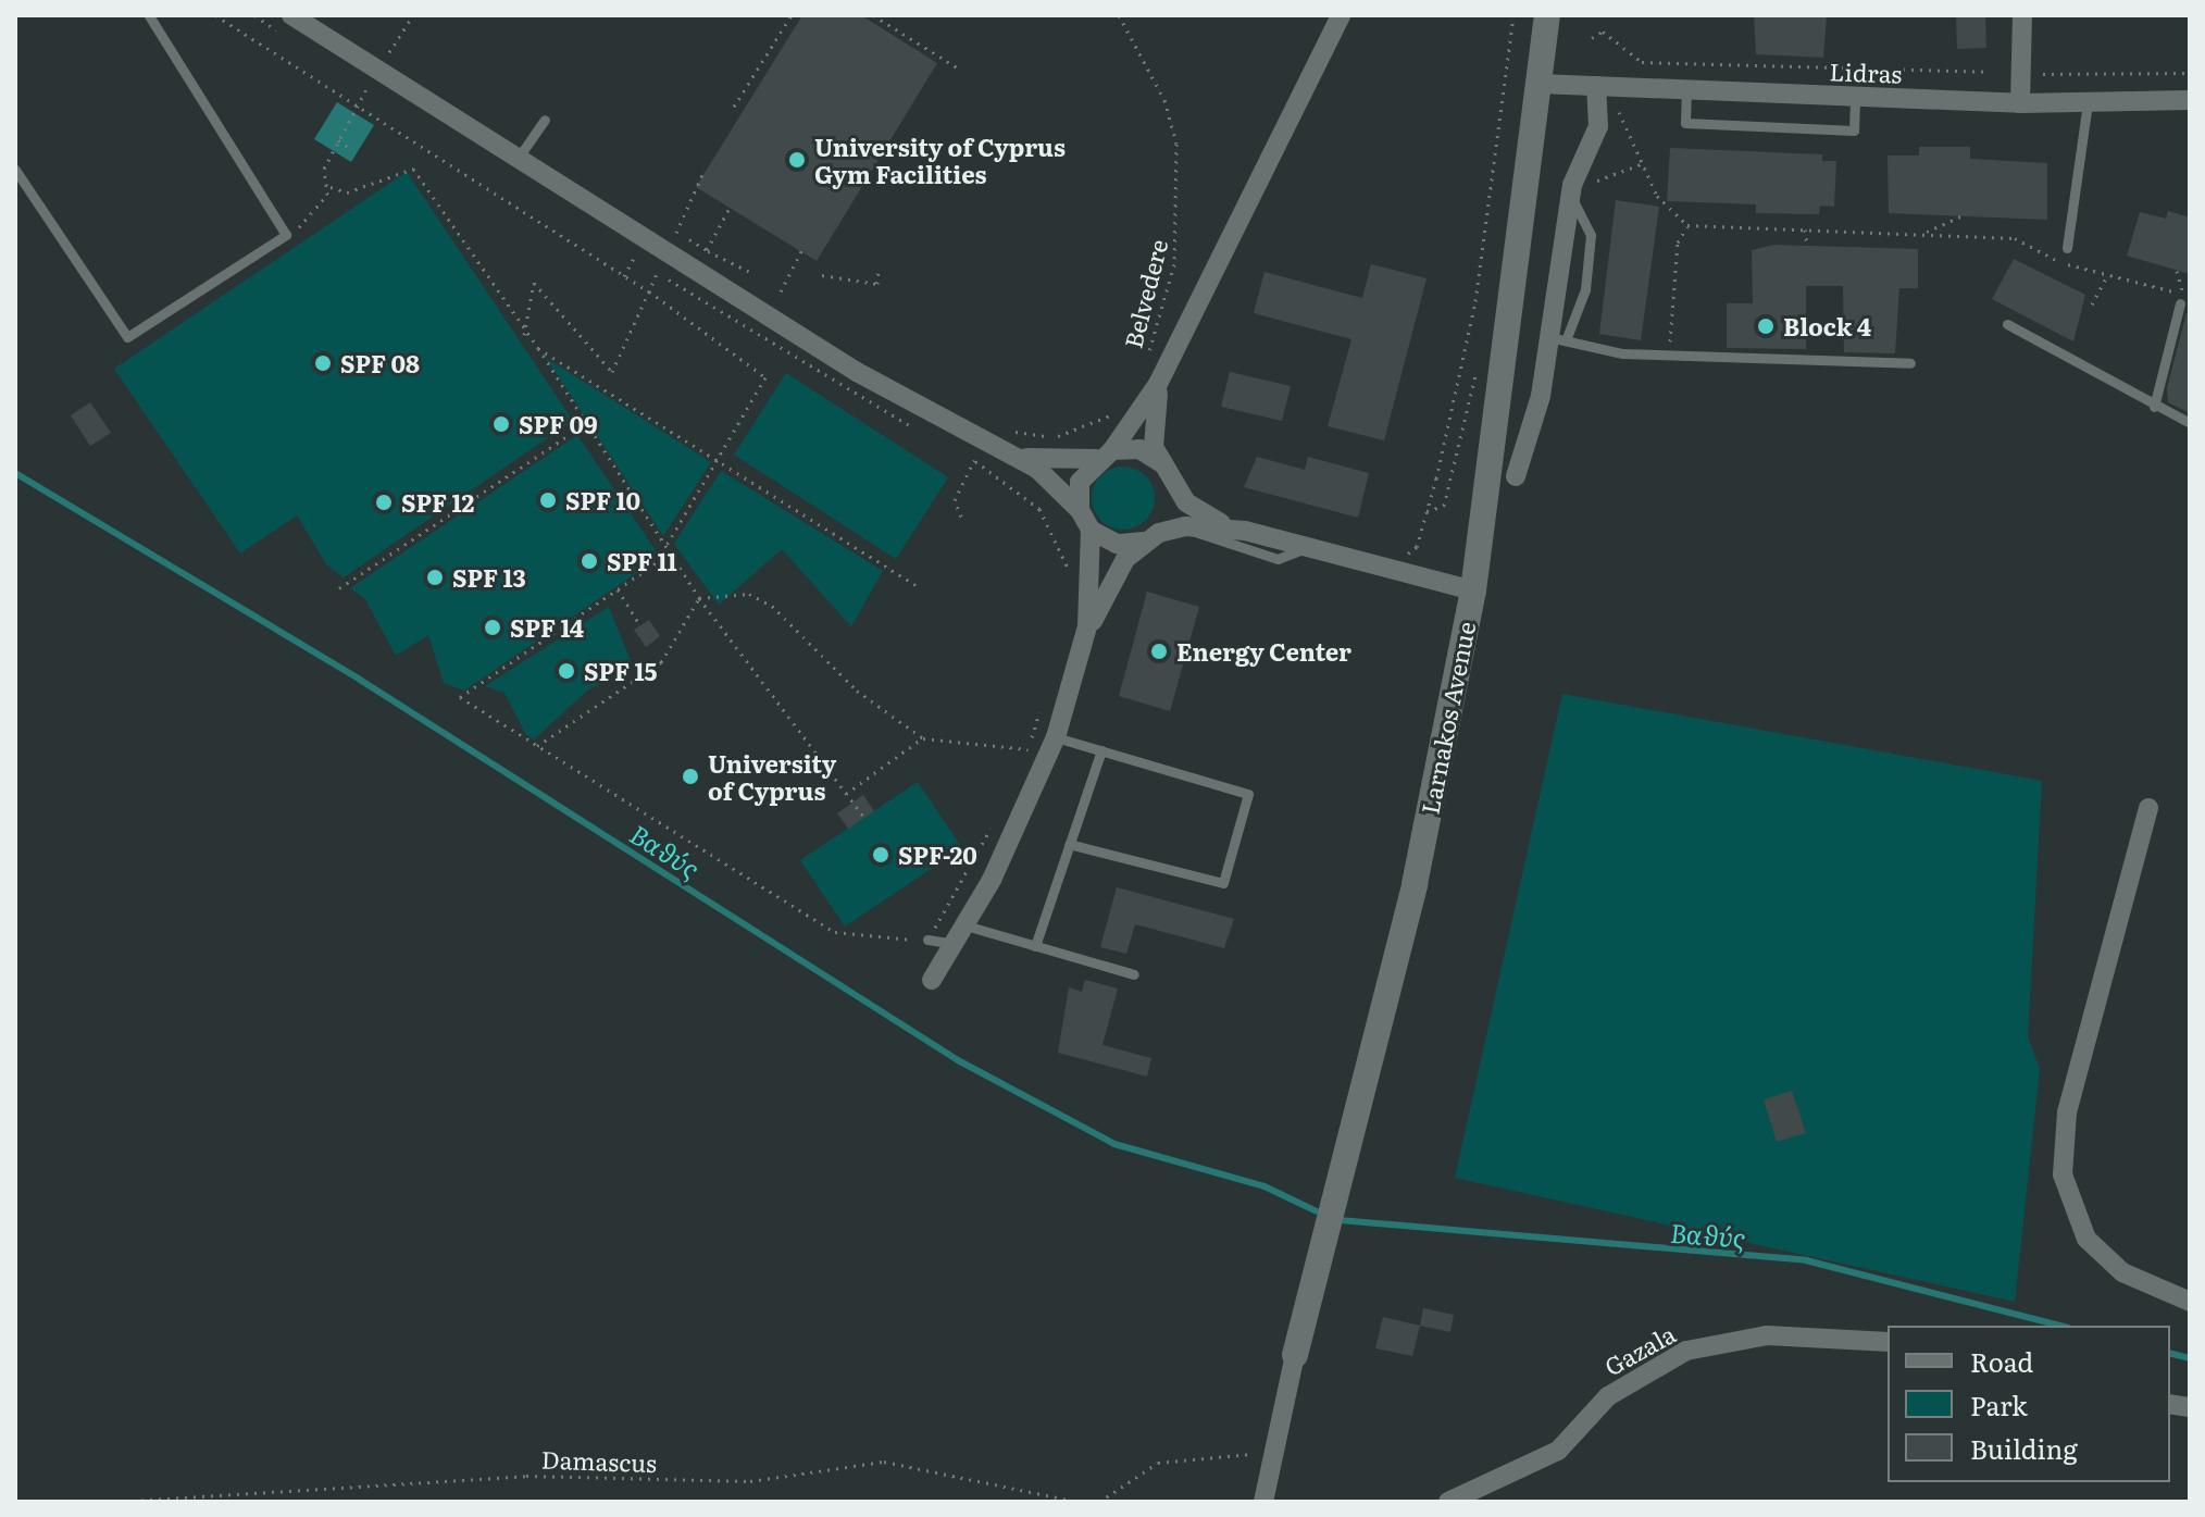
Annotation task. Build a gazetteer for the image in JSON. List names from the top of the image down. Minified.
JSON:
{"streets":{"main road":["Larnakos Avenue"],"street":["Lidras","Gazala"],"path":["Belvedere","Damascus"]},"crossings":[["Lidras","Larnakos Avenue"]],"water":["Βαθύς"],"places":["University of Cyprus Gym Facilities","Block 4","SPF 08","SPF 09","SPF 10","SPF 12","SPF 11","SPF 13","SPF 14","Energy Center","SPF 15","University of Cyprus","SPF-20"],"legend":["Road","Park","Building"]}
